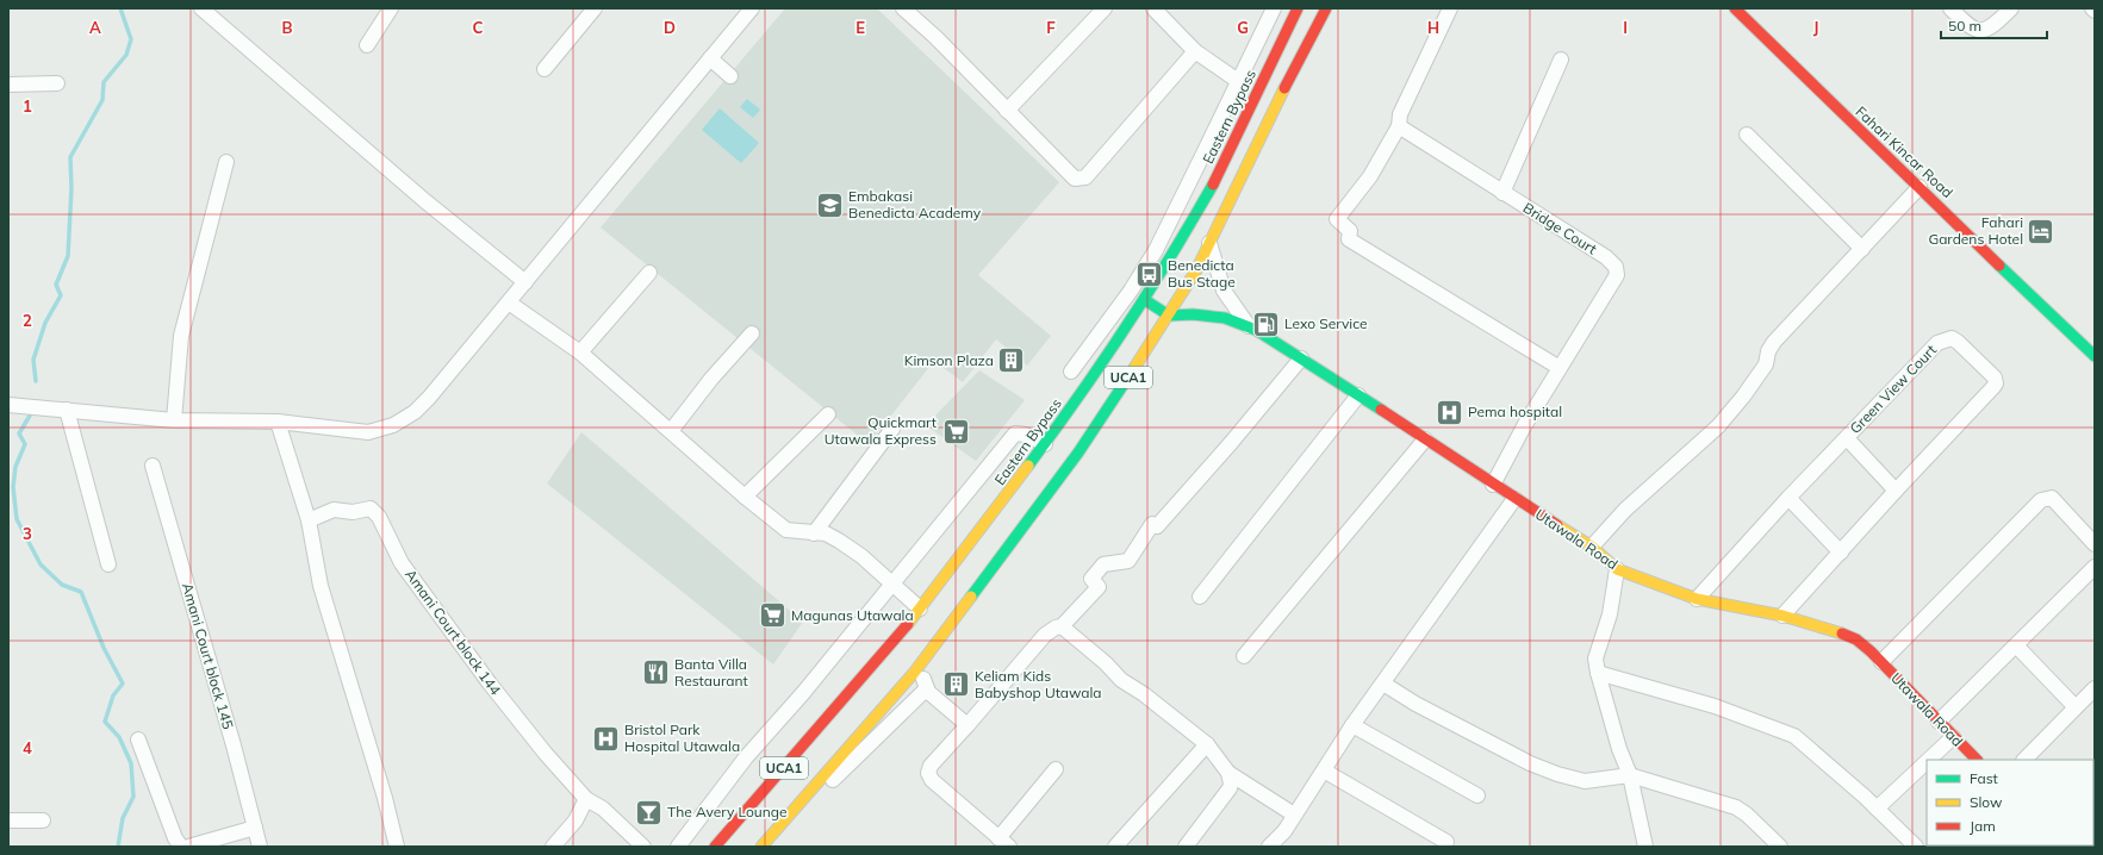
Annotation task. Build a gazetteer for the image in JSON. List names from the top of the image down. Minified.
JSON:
{"streets":{"main road":["Eastern Bypass","Fahari Kincar Road","UCA1","Utawala Road"],"street":["Bridge Court","Green View Court","Amani Court block 144","Amani Court block 145"]},"crossings":[["Bridge Court","Utawala Road"],["UCA1","Utawala Road"],["Green View Court","Utawala Road"]],"places":{"school or university":["Embakasi Benedicta Academy"],"hotel":["Fahari Gardens Hotel"],"bus stop":["Benedicta Bus Stage"],"fuel station":["Lexo Service"],"building":["Kimson Plaza","Keliam Kids Babyshop Utawala"],"hospital":["Pema hospital","Bristol Park Hospital Utawala"],"supermarket":["Quickmart Utawala Express","Magunas Utawala"],"restaurant":["Banta Villa Restaurant"],"bar":["The Avery Lounge"]},"legend":["Fast","Slow","Jam"],"scale_bar":"50 m","grid":{"columns":["A","B","C","D","E","F","G","H","I","J"],"rows":["1","2","3","4"]}}
